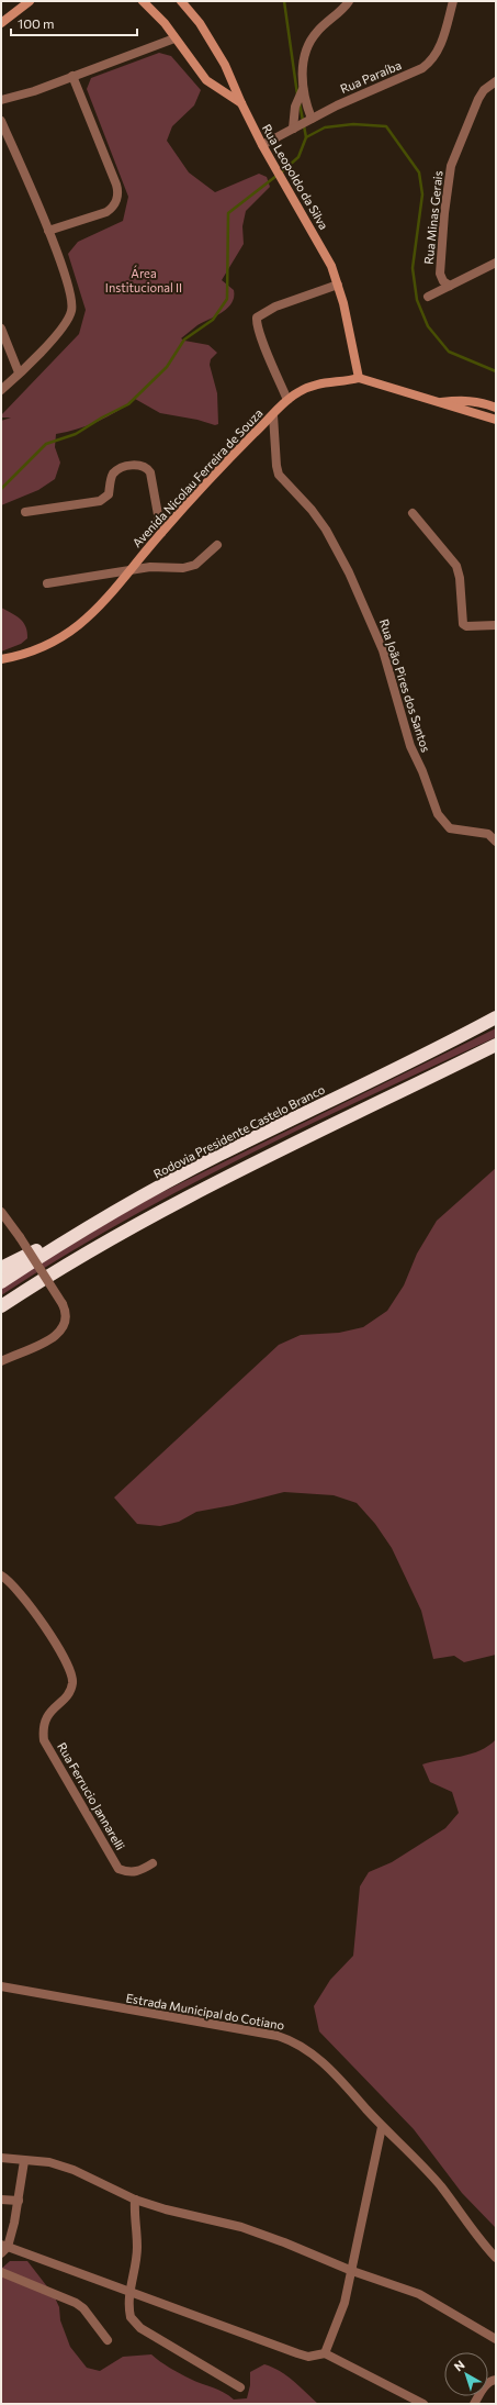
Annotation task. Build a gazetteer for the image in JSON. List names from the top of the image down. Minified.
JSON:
{"streets":{"highway":["Rodovia Presidente Castelo Branco"],"street":["Rua Paraíba","Rua Leopoldo da Silva","Rua Minas Gerais","Avenida Nicolau Ferreira de Souza","Rua João Pires dos Santos","Rua Ferrucio Jannarelli","Estrada Municipal do Cotiano"]},"crossings":[["Rua Paraíba","Rua Leopoldo da Silva"],["Rua Leopoldo da Silva","Avenida Nicolau Ferreira de Souza"],["Avenida Nicolau Ferreira de Souza","Rua João Pires dos Santos"]],"parks":["Área Institucional II"],"scale_bar":"100 m","north":"top left"}
